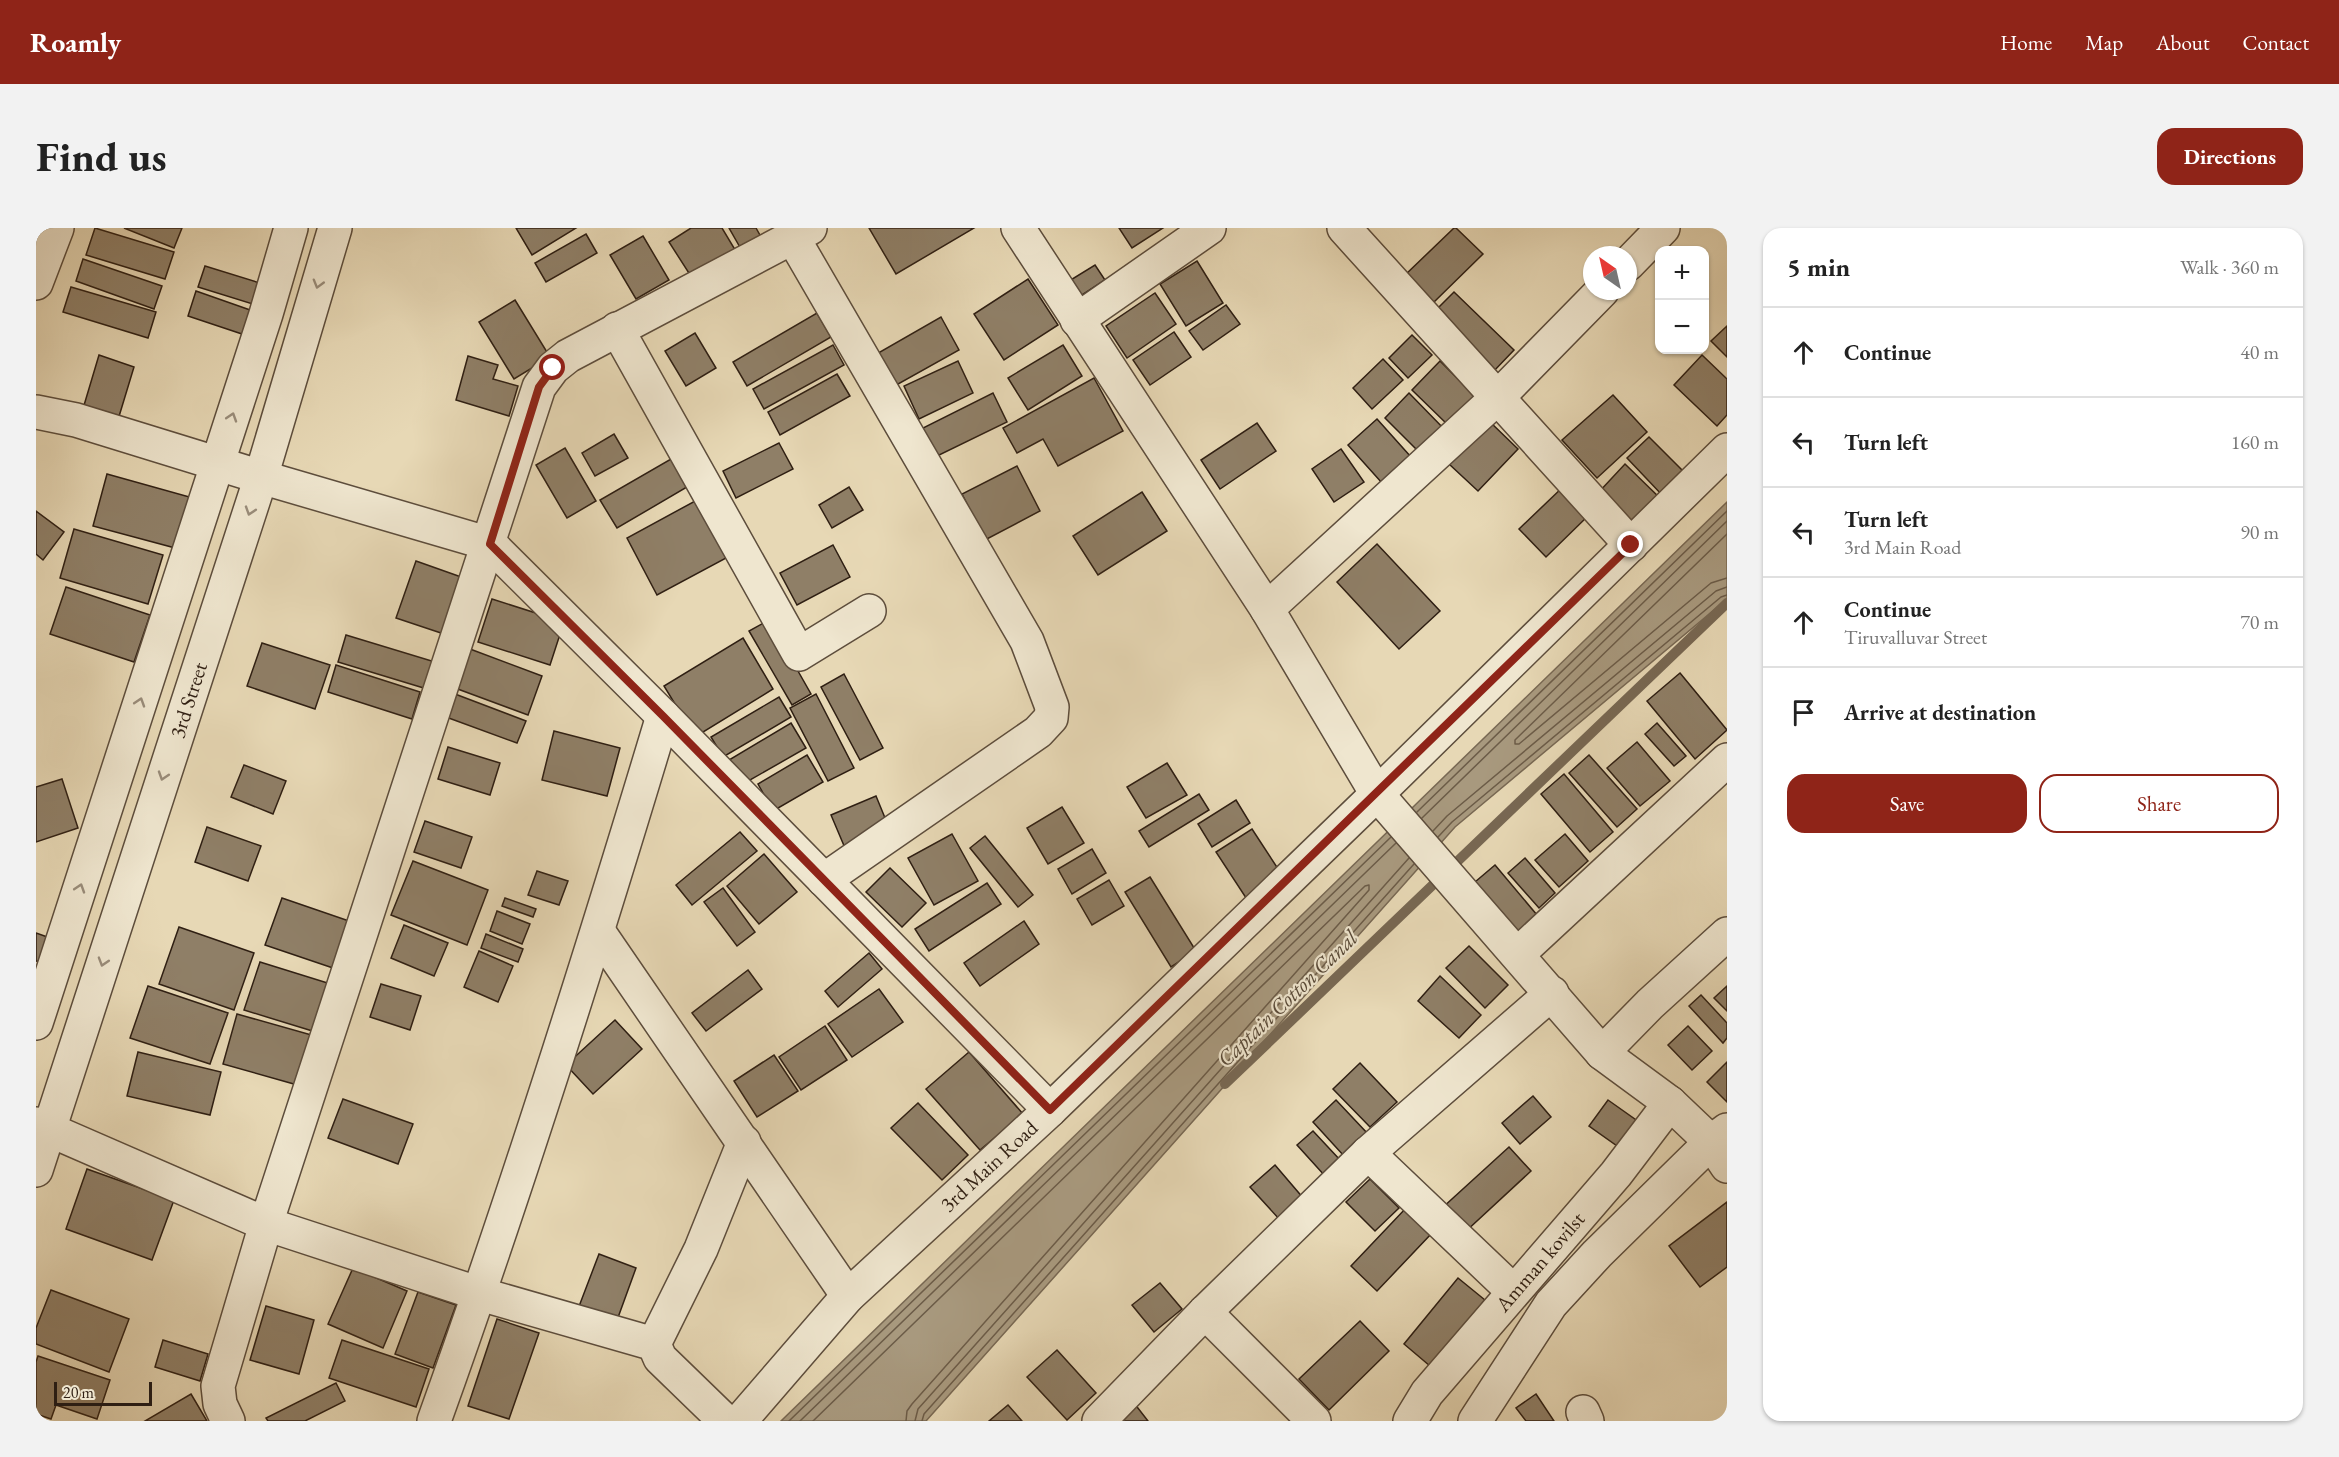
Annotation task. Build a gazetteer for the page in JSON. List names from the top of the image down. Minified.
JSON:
{"streets":{"street":["3rd Street","3rd Main Road","Amman kovilst"]},"water":["Captain Cotton Canal"],"scale_bar":"20 m","north":"top left","page":{"header":"Roamly","nav":["Home","Map","About","Contact"],"buttons":["Directions",["Save","Share"]],"title":"Find us","heading":["5 min","Walk · 360 m"],"map_buttons":["+","−"],"list":[["Continue","40 m"],["Turn left","160 m"],["Turn left","3rd Main Road","90 m"],["Continue","Tiruvalluvar Street","70 m"],"Arrive at destination"],"scale":"20 m"}}
